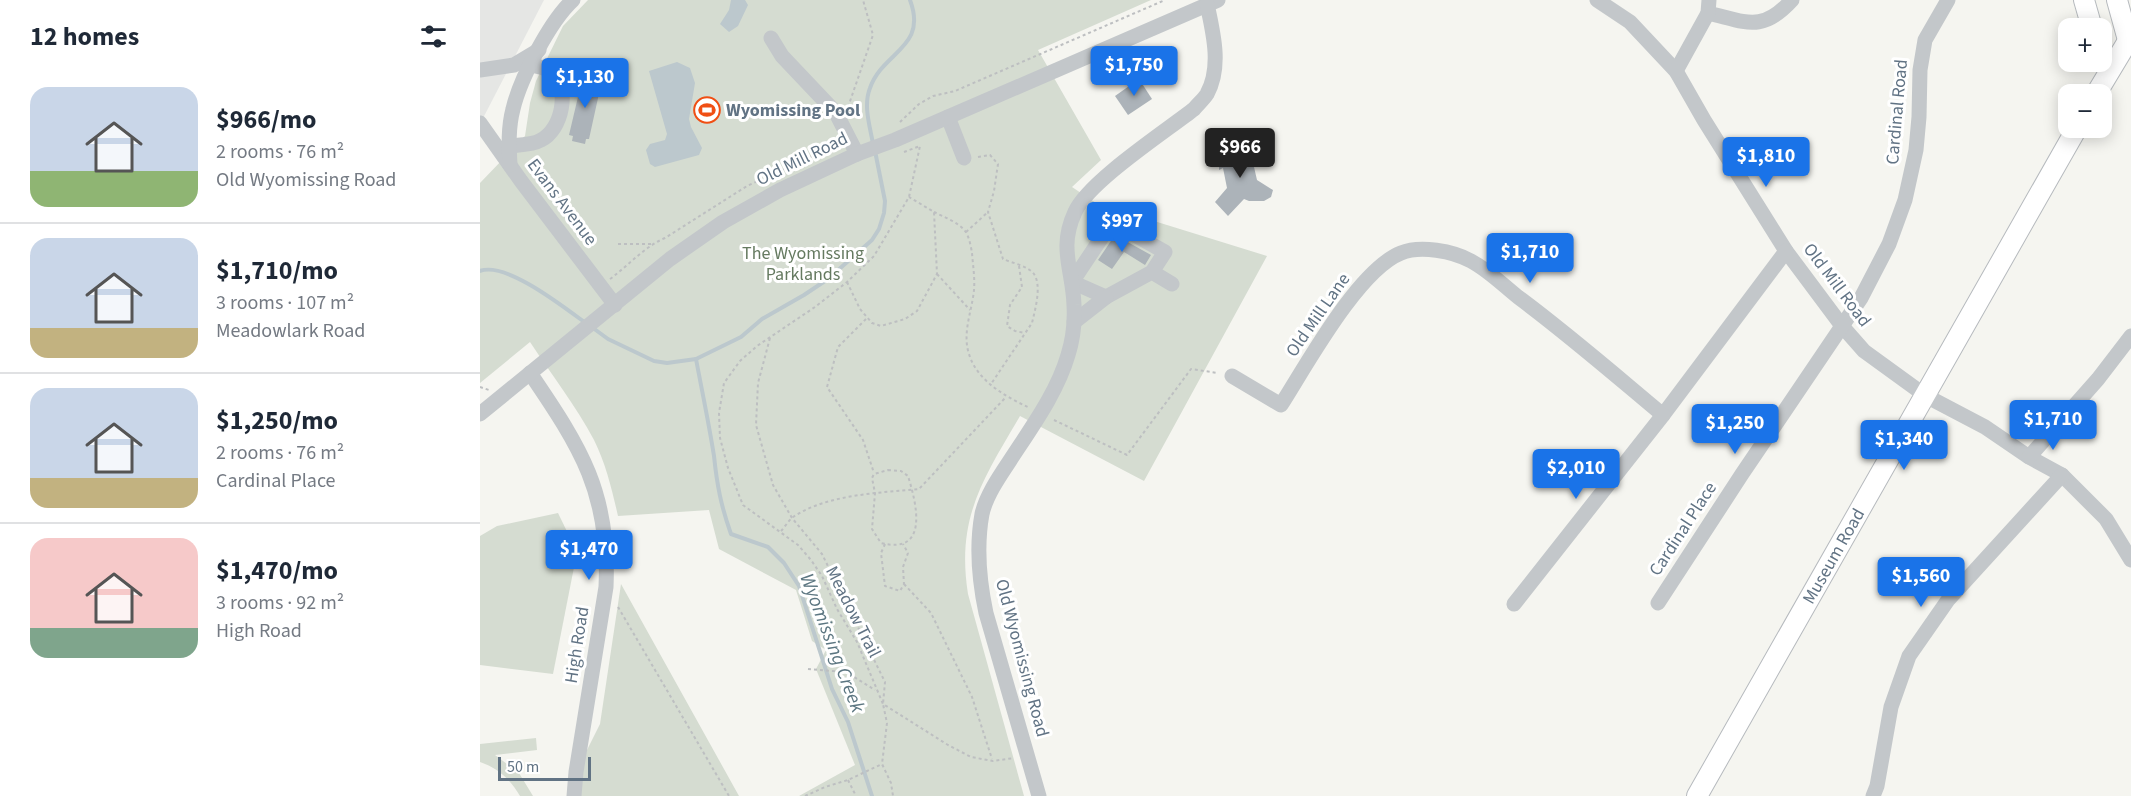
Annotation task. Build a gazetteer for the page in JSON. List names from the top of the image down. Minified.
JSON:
{"streets":{"main road":["Museum Road"],"street":["Cardinal Road","Old Mill Road","Evans Avenue","Old Mill Lane","Cardinal Place","High Road","Old Wyomissing Road"],"path":["Meadow Trail"]},"crossings":[["Cardinal Road","Old Mill Road"],["Cardinal Road","Cardinal Place"],["Old Mill Road","Evans Avenue"],["Old Mill Road","Cardinal Place"],["Old Mill Road","Museum Road"],["Old Mill Road","Meadow Trail"],["Old Mill Road","High Road"],["Old Mill Road","Old Wyomissing Road"],["Meadow Trail","Old Wyomissing Road"]],"water":["Wyomissing Creek"],"parks":["The Wyomissing Parklands"],"places":{"sports":["Wyomissing Pool"]},"scale_bar":"50 m","page":{"heading":"12 homes","map_buttons":["+","−"],"price":["$1,750","$1,130","$966","$1,810","$997","$1,710","$1,710","$1,250","$1,340","$2,010","$1,470","$1,560"],"list":[{"name":"$966/mo","note":"2 rooms · 76 m² · Old Wyomissing Road"},{"name":"$1,710/mo","note":"3 rooms · 107 m² · Meadowlark Road"},{"name":"$1,250/mo","note":"2 rooms · 76 m² · Cardinal Place"},{"name":"$1,470/mo","note":"3 rooms · 92 m² · High Road"}],"scale":"50 m"}}
